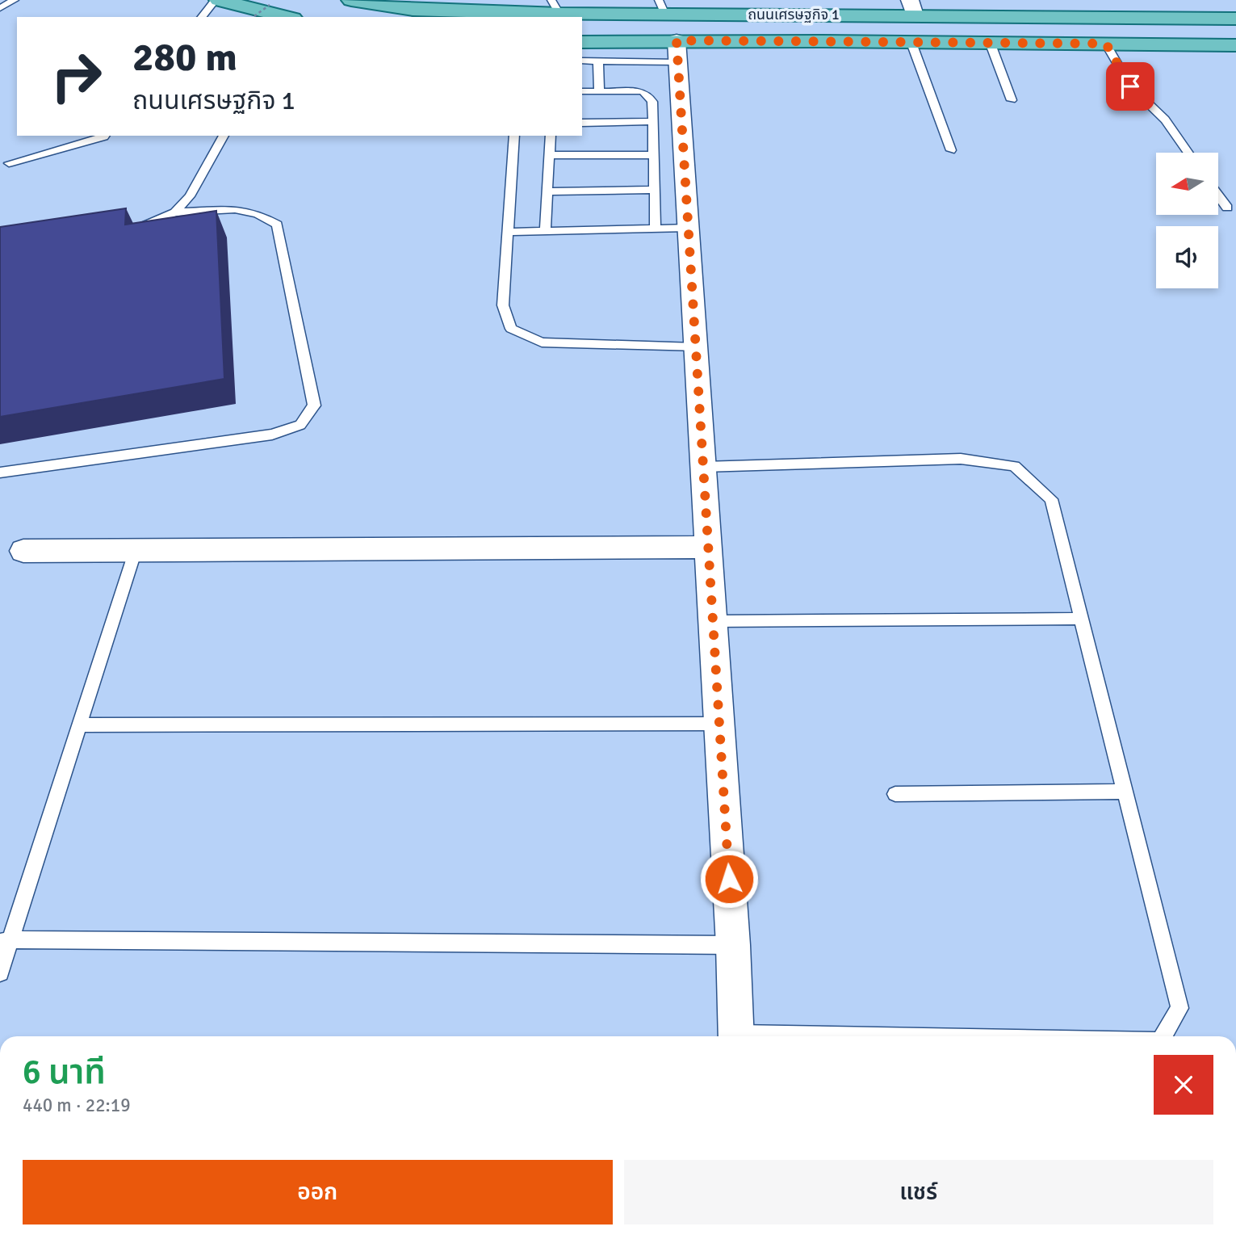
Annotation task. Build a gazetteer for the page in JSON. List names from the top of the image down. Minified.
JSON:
{"streets":{"main road":["ถนนเศรษฐกิจ 1"]},"north":"left","page":{"turn":["280 m","ถนนเศรษฐกิจ 1"],"heading":["6 นาที","440 m · 22:19"],"buttons":["ออก","แชร์"]}}
